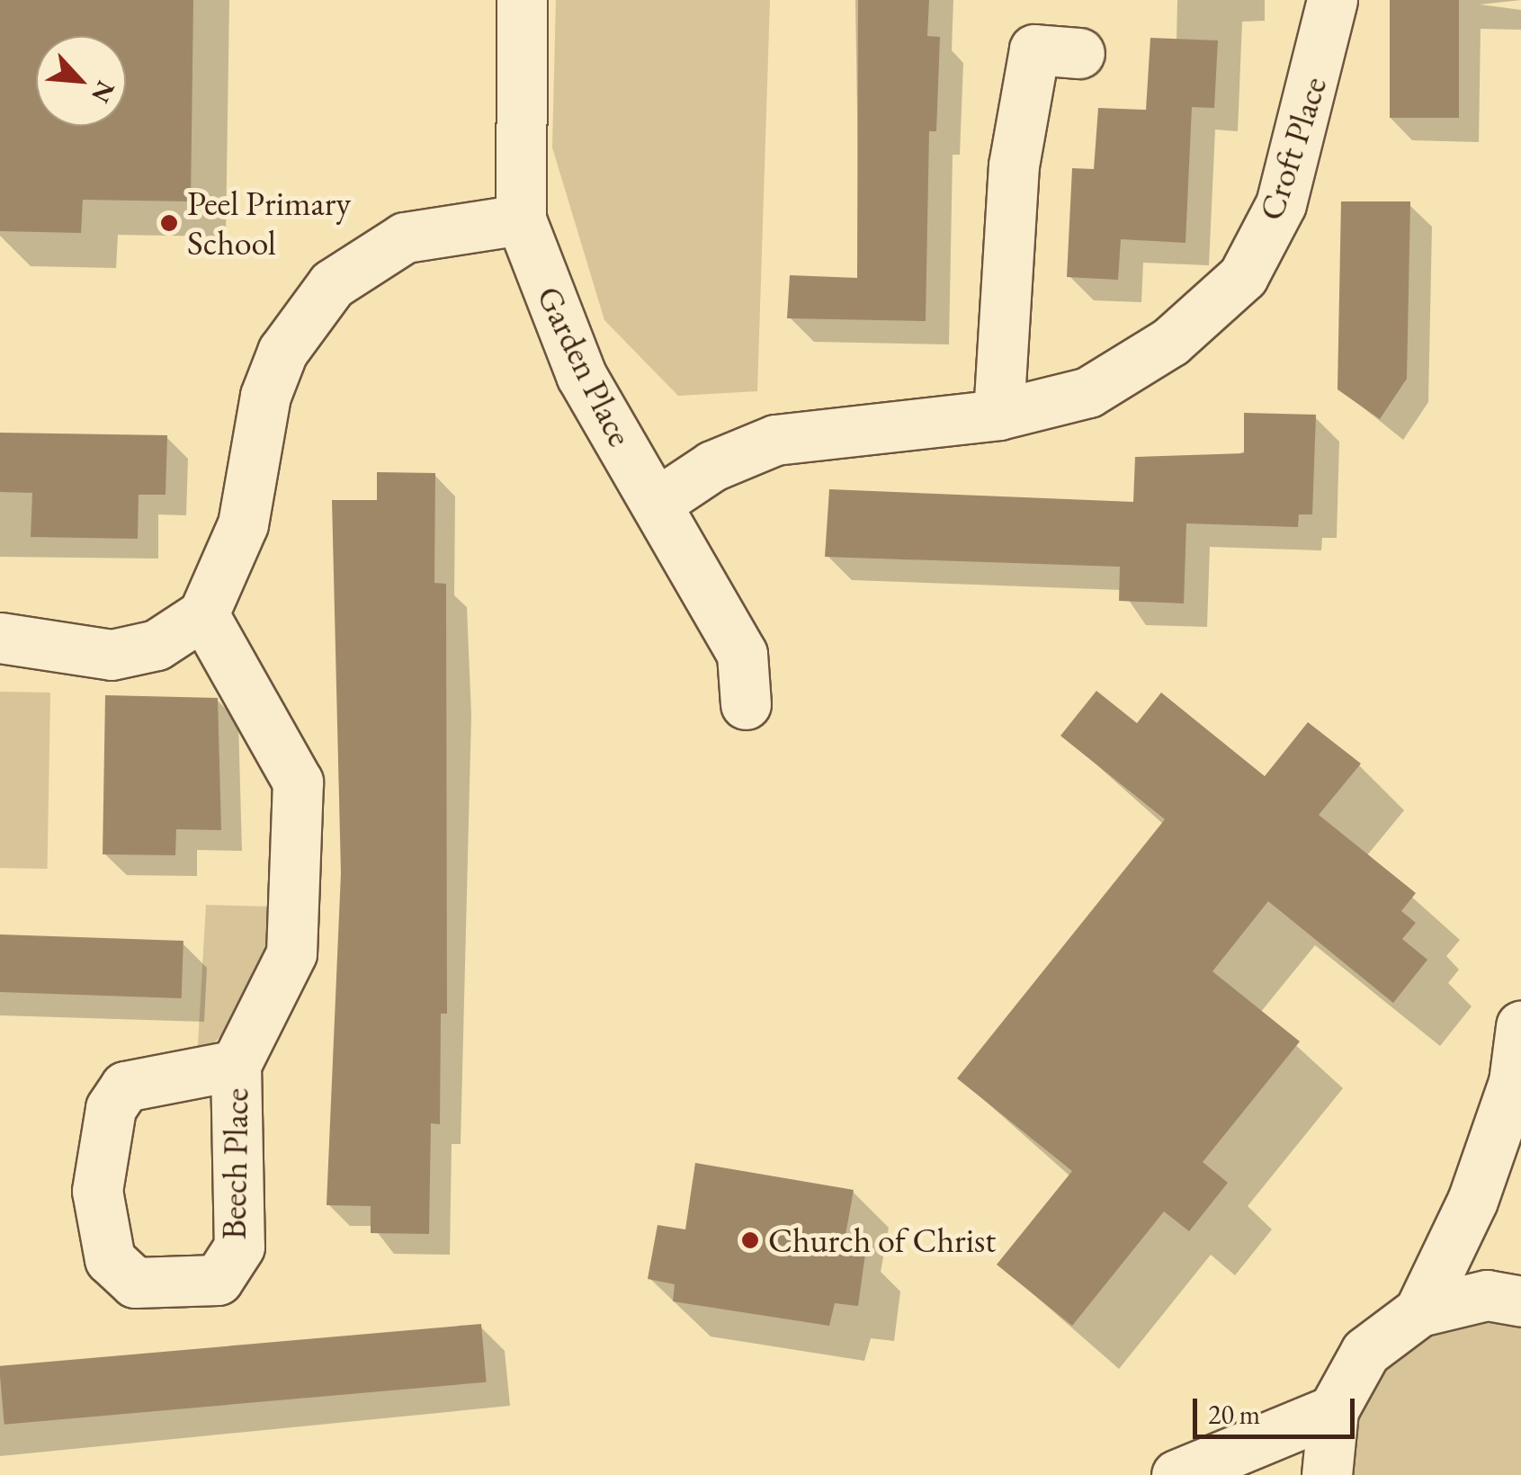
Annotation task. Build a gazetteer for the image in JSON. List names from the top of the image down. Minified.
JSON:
{"streets":{"street":["Croft Place","Garden Place","Beech Place"]},"crossings":[["Croft Place","Garden Place"]],"places":["Peel Primary School","Church of Christ"],"scale_bar":"20 m","north":"bottom right"}
